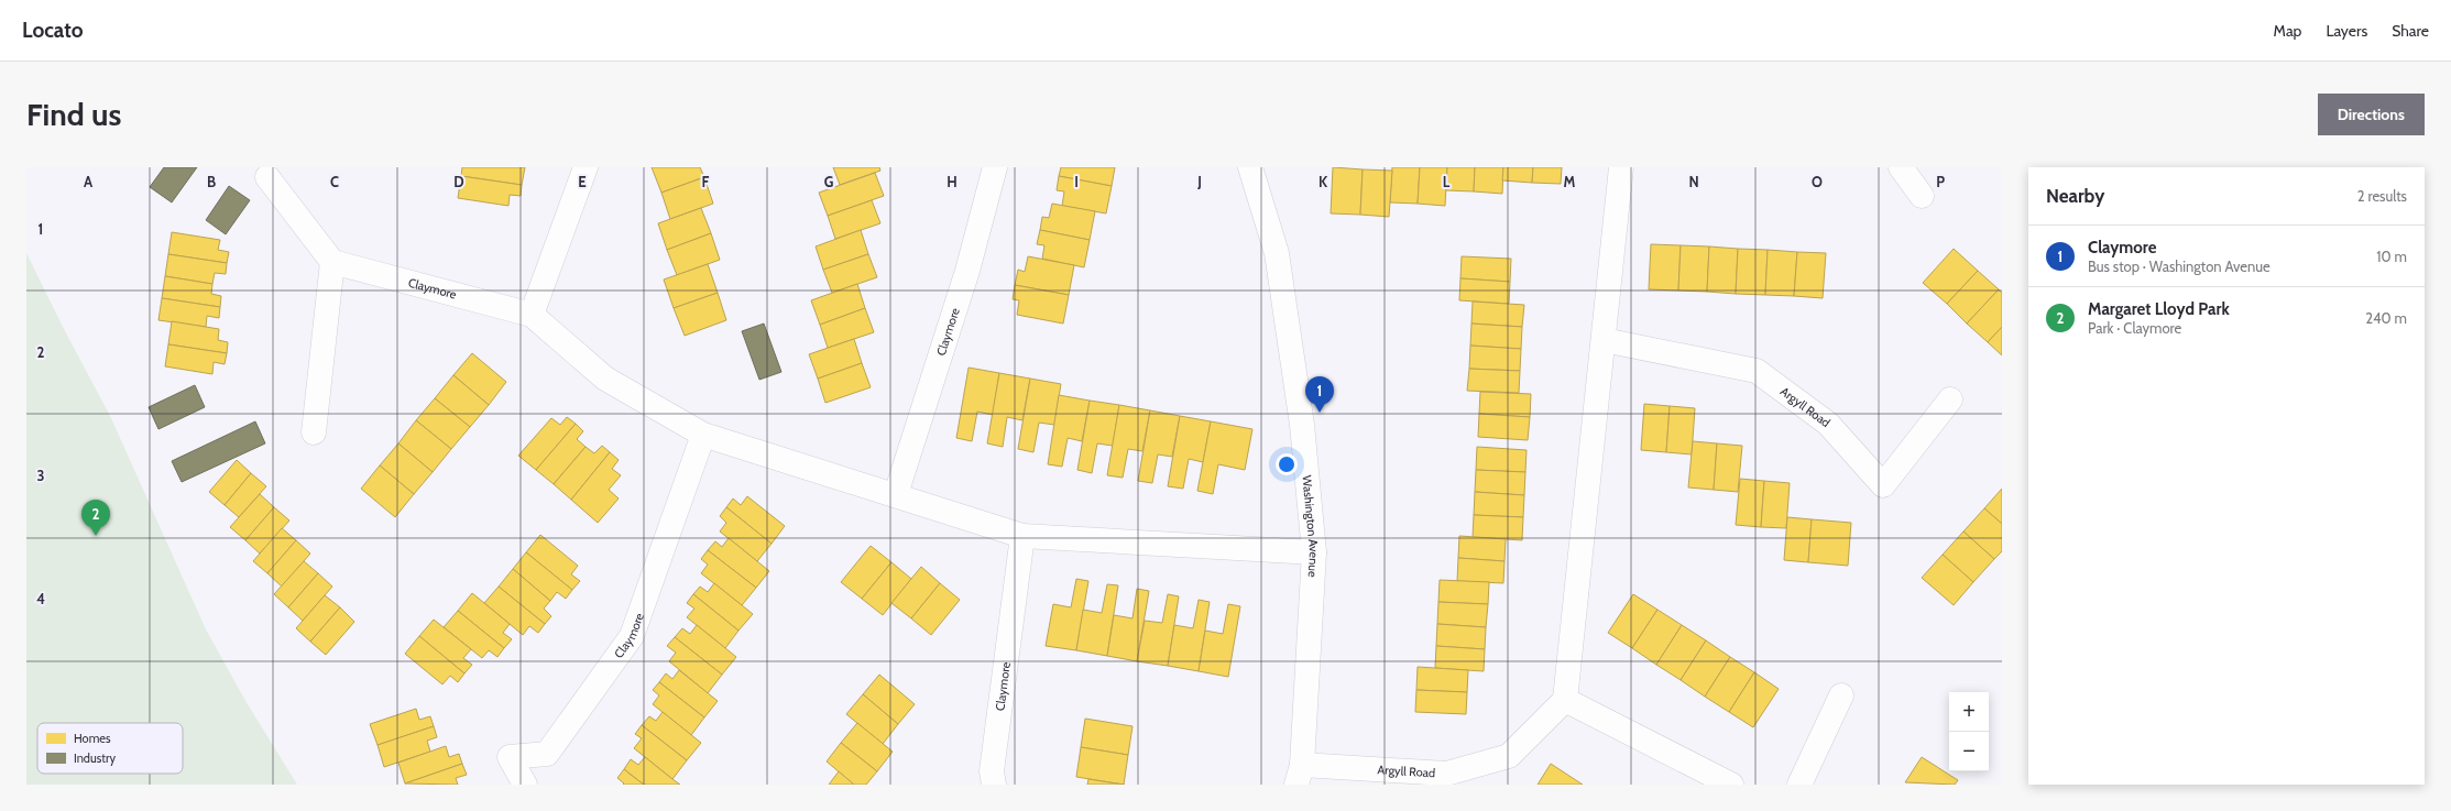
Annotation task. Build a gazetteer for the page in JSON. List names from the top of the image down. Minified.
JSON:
{"streets":{"street":["Claymore","Argyll Road","Washington Avenue"]},"crossings":[["Claymore","Washington Avenue"],["Argyll Road","Washington Avenue"]],"legend":["Homes","Industry"],"page":{"header":"Locato","nav":["Map","Layers","Share"],"buttons":"Directions","title":"Find us","heading":["Nearby","2 results"],"list":[{"mark":"1","name":"Claymore","note":"Bus stop · Washington Avenue","value":"10 m"},{"mark":"2","name":"Margaret Lloyd Park","note":"Park · Claymore","value":"240 m"}],"pins":["1","2"],"map_buttons":["+","−"]},"grid":{"columns":["A","B","C","D","E","F","G","H","I","J","K","L","M","N","O","P"],"rows":["1","2","3","4"]}}
